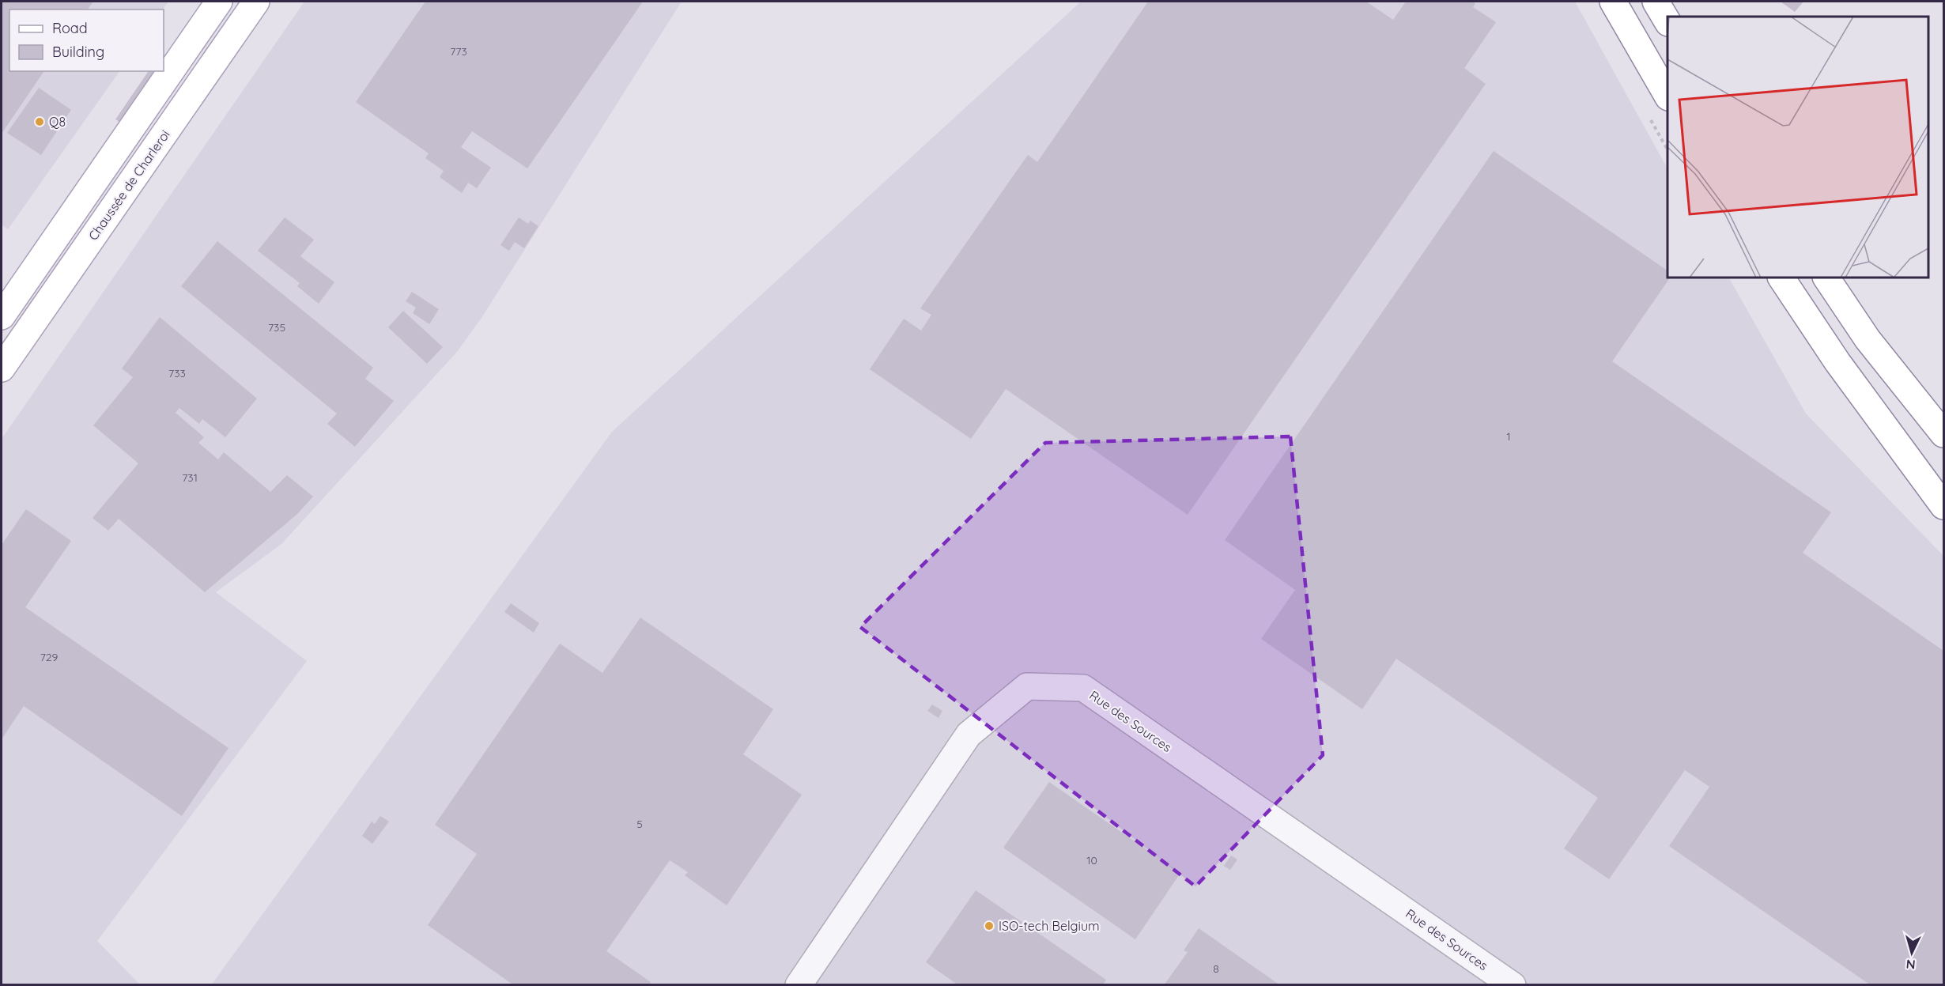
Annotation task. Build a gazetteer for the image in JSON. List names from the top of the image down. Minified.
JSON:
{"streets":{"main road":["Chaussée de Charleroi"],"street":["Rue des Sources"]},"places":["Q8","ISO-tech Belgium"],"house_numbers":["773","735","733","1","731","729","5","10","8"],"legend":["Road","Building"],"north":"bottom"}
